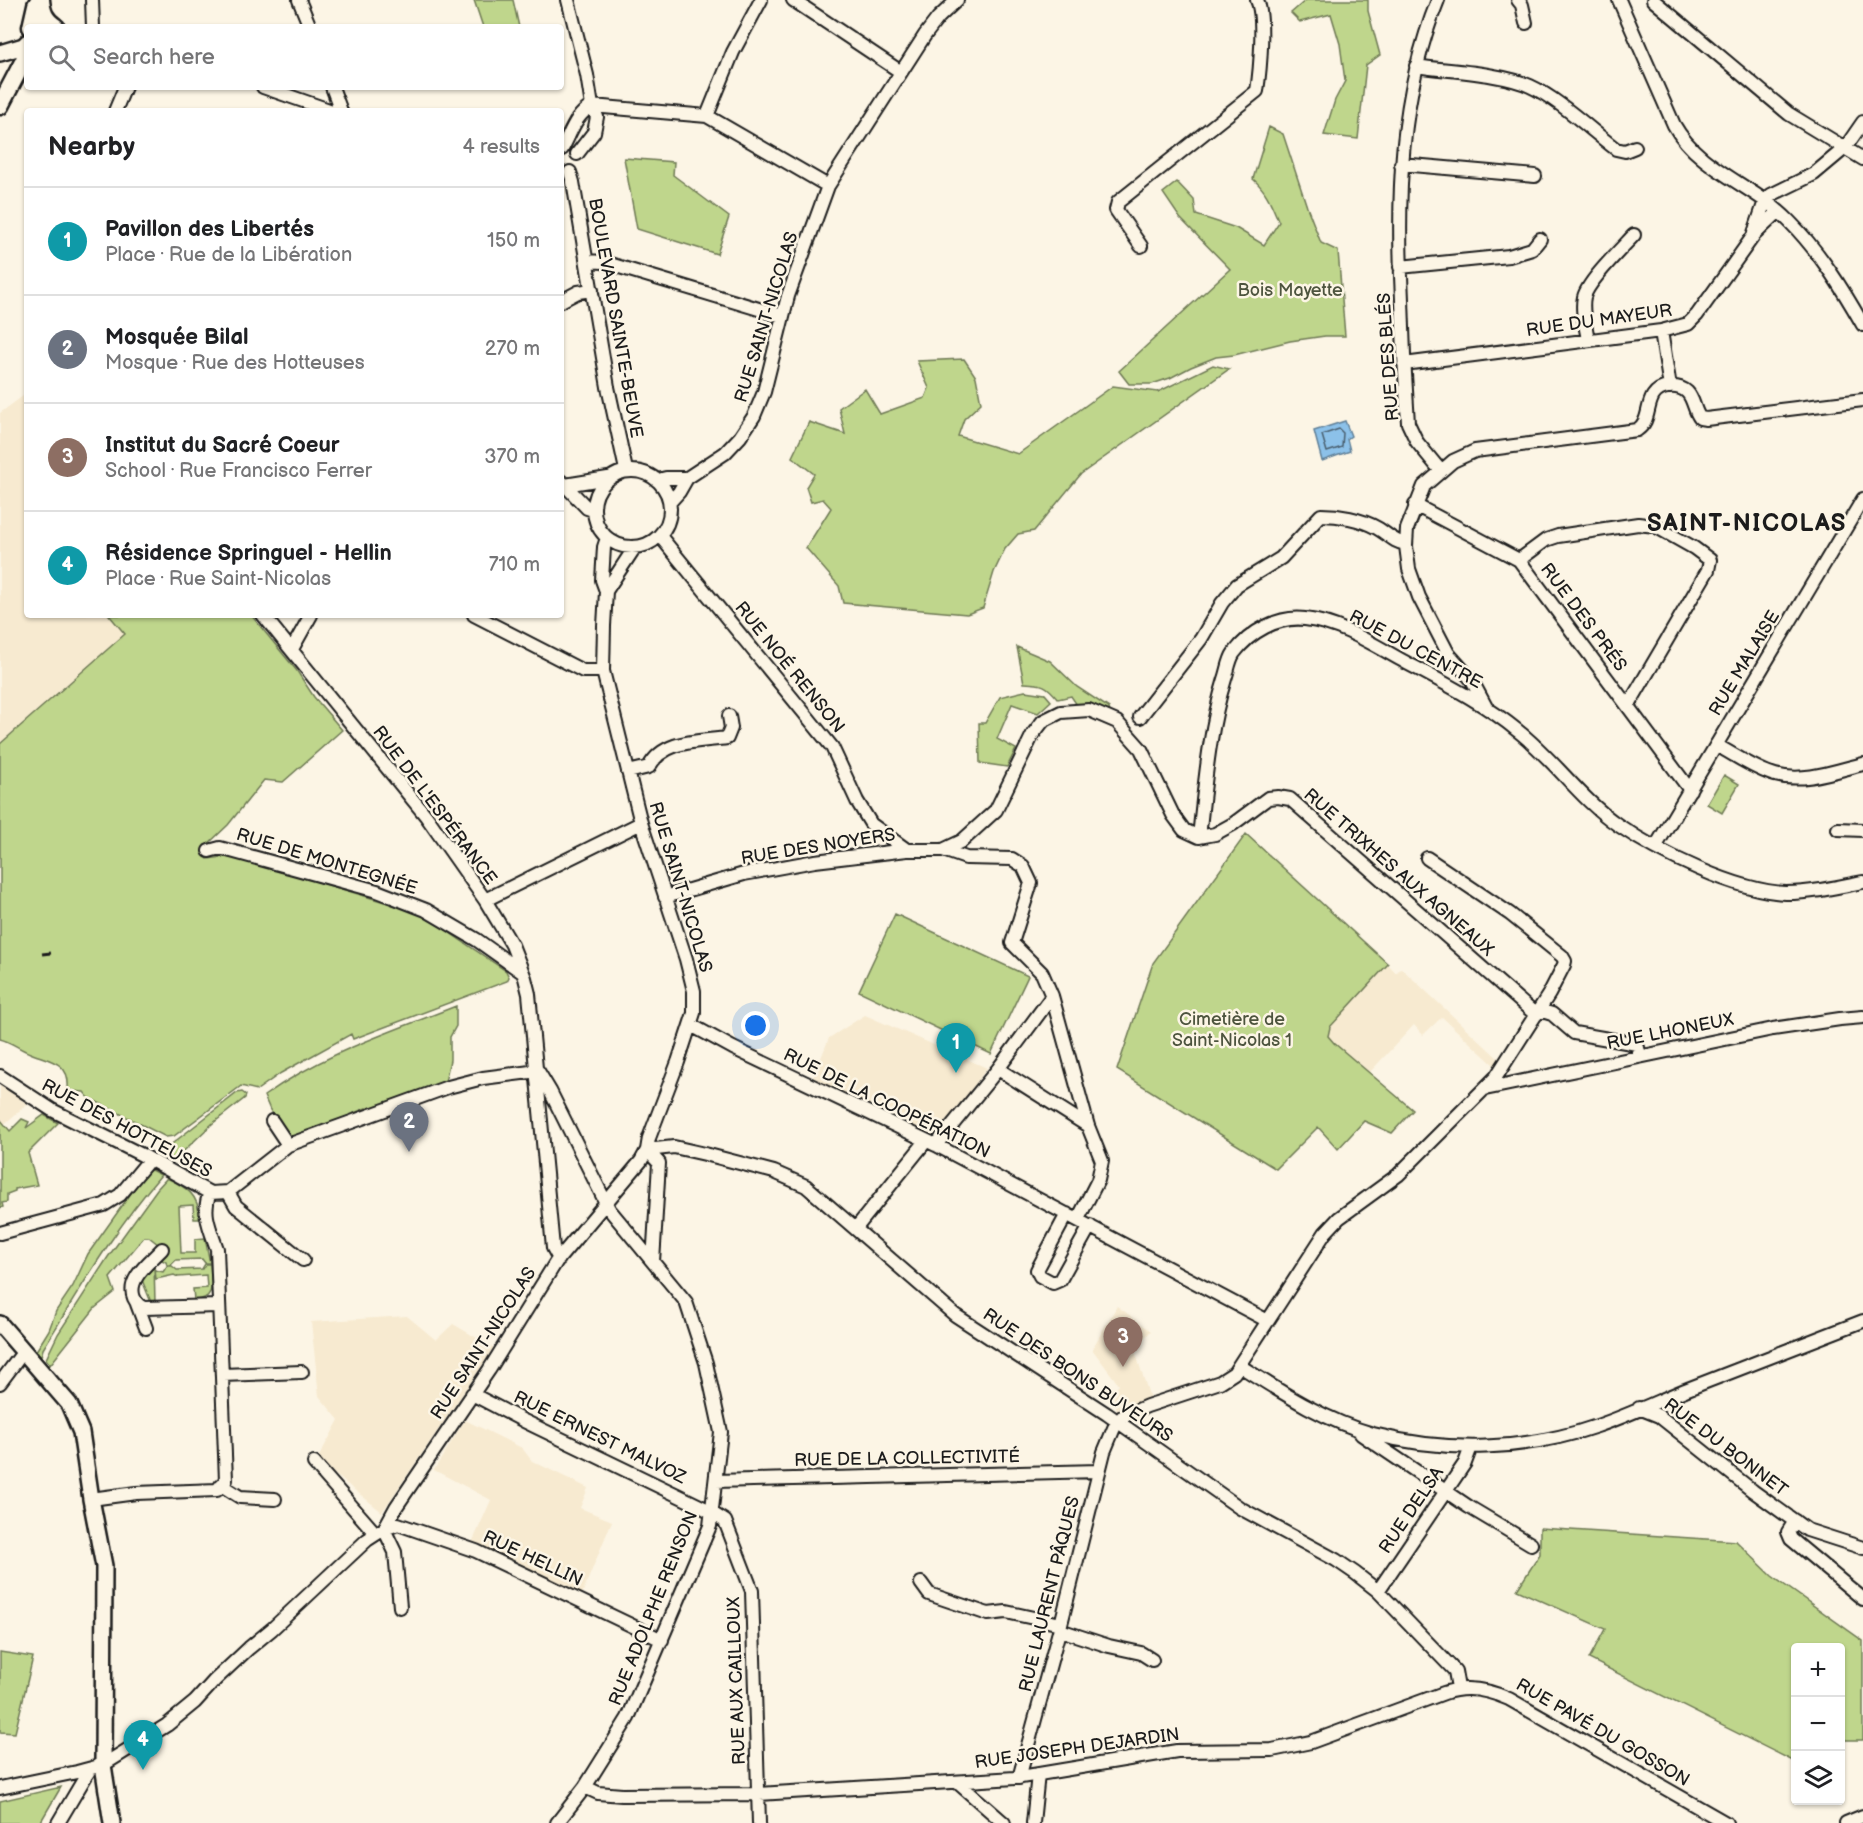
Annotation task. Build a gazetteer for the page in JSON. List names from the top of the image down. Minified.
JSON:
{"streets":{"street":["RUE SAINT-NICOLAS","BOULEVARD SAINTE-BEUVE","RUE DU MAYEUR","RUE DES BLÉS","RUE DES PRÉS","RUE DU CENTRE","RUE MALAISE","RUE NOÉ RENSON","RUE DE L'ESPÉRANCE","RUE DES NOYERS","RUE DE MONTEGNÉE","RUE TRIXHES AUX AGNEAUX","RUE LHONEUX","RUE DE LA COOPÉRATION","RUE DES HOTTEUSES","RUE DES BONS BUVEURS","RUE ERNEST MALVOZ","RUE DU BONNET","RUE DE LA COLLECTIVITÉ","RUE DELSA","RUE HELLIN","RUE LAURENT PÂQUES","RUE ADOLPHE RENSON","RUE AUX CAILLOUX","RUE PAVÉ DU GOSSON","RUE JOSEPH DEJARDIN"]},"crossings":[["RUE SAINT-NICOLAS","BOULEVARD SAINTE-BEUVE"],["RUE SAINT-NICOLAS","RUE NOÉ RENSON"],["RUE SAINT-NICOLAS","RUE DE L'ESPÉRANCE"],["RUE SAINT-NICOLAS","RUE DES NOYERS"],["RUE SAINT-NICOLAS","RUE DE LA COOPÉRATION"],["RUE SAINT-NICOLAS","RUE DES BONS BUVEURS"],["RUE SAINT-NICOLAS","RUE ERNEST MALVOZ"],["RUE SAINT-NICOLAS","RUE HELLIN"],["RUE SAINT-NICOLAS","RUE ADOLPHE RENSON"],["BOULEVARD SAINTE-BEUVE","RUE NOÉ RENSON"],["RUE DU MAYEUR","RUE DES BLÉS"],["RUE DES PRÉS","RUE MALAISE"],["RUE DU CENTRE","RUE MALAISE"],["RUE DU CENTRE","RUE TRIXHES AUX AGNEAUX"],["RUE NOÉ RENSON","RUE DES NOYERS"],["RUE DE L'ESPÉRANCE","RUE DE MONTEGNÉE"],["RUE DE L'ESPÉRANCE","RUE DES HOTTEUSES"],["RUE DE L'ESPÉRANCE","RUE ADOLPHE RENSON"],["RUE TRIXHES AUX AGNEAUX","RUE LHONEUX"],["RUE DES BONS BUVEURS","RUE DELSA"],["RUE DES BONS BUVEURS","RUE LAURENT PÂQUES"],["RUE DES BONS BUVEURS","RUE PAVÉ DU GOSSON"],["RUE DES BONS BUVEURS","RUE JOSEPH DEJARDIN"],["RUE ERNEST MALVOZ","RUE ADOLPHE RENSON"],["RUE ERNEST MALVOZ","RUE AUX CAILLOUX"],["RUE DU BONNET","RUE DELSA"],["RUE DE LA COLLECTIVITÉ","RUE LAURENT PÂQUES"],["RUE DE LA COLLECTIVITÉ","RUE ADOLPHE RENSON"],["RUE HELLIN","RUE ADOLPHE RENSON"],["RUE LAURENT PÂQUES","RUE JOSEPH DEJARDIN"],["RUE ADOLPHE RENSON","RUE AUX CAILLOUX"],["RUE ADOLPHE RENSON","RUE JOSEPH DEJARDIN"],["RUE AUX CAILLOUX","RUE JOSEPH DEJARDIN"],["RUE PAVÉ DU GOSSON","RUE JOSEPH DEJARDIN"]],"districts":["SAINT-NICOLAS"],"parks":["Bois Mayette","Cimetière de Saint-Nicolas 1"],"page":{"search":"Search here","heading":["Nearby","4 results"],"list":[{"mark":"1","name":"Pavillon des Libertés","note":"Place · Rue de la Libération","value":"150 m"},{"mark":"2","name":"Mosquée Bilal","note":"Mosque · Rue des Hotteuses","value":"270 m"},{"mark":"3","name":"Institut du Sacré Coeur","note":"School · Rue Francisco Ferrer","value":"370 m"},{"mark":"4","name":"Résidence Springuel - Hellin","note":"Place · Rue Saint-Nicolas","value":"710 m"}],"pins":["1","2","3","4"],"map_buttons":["+","−"]}}
